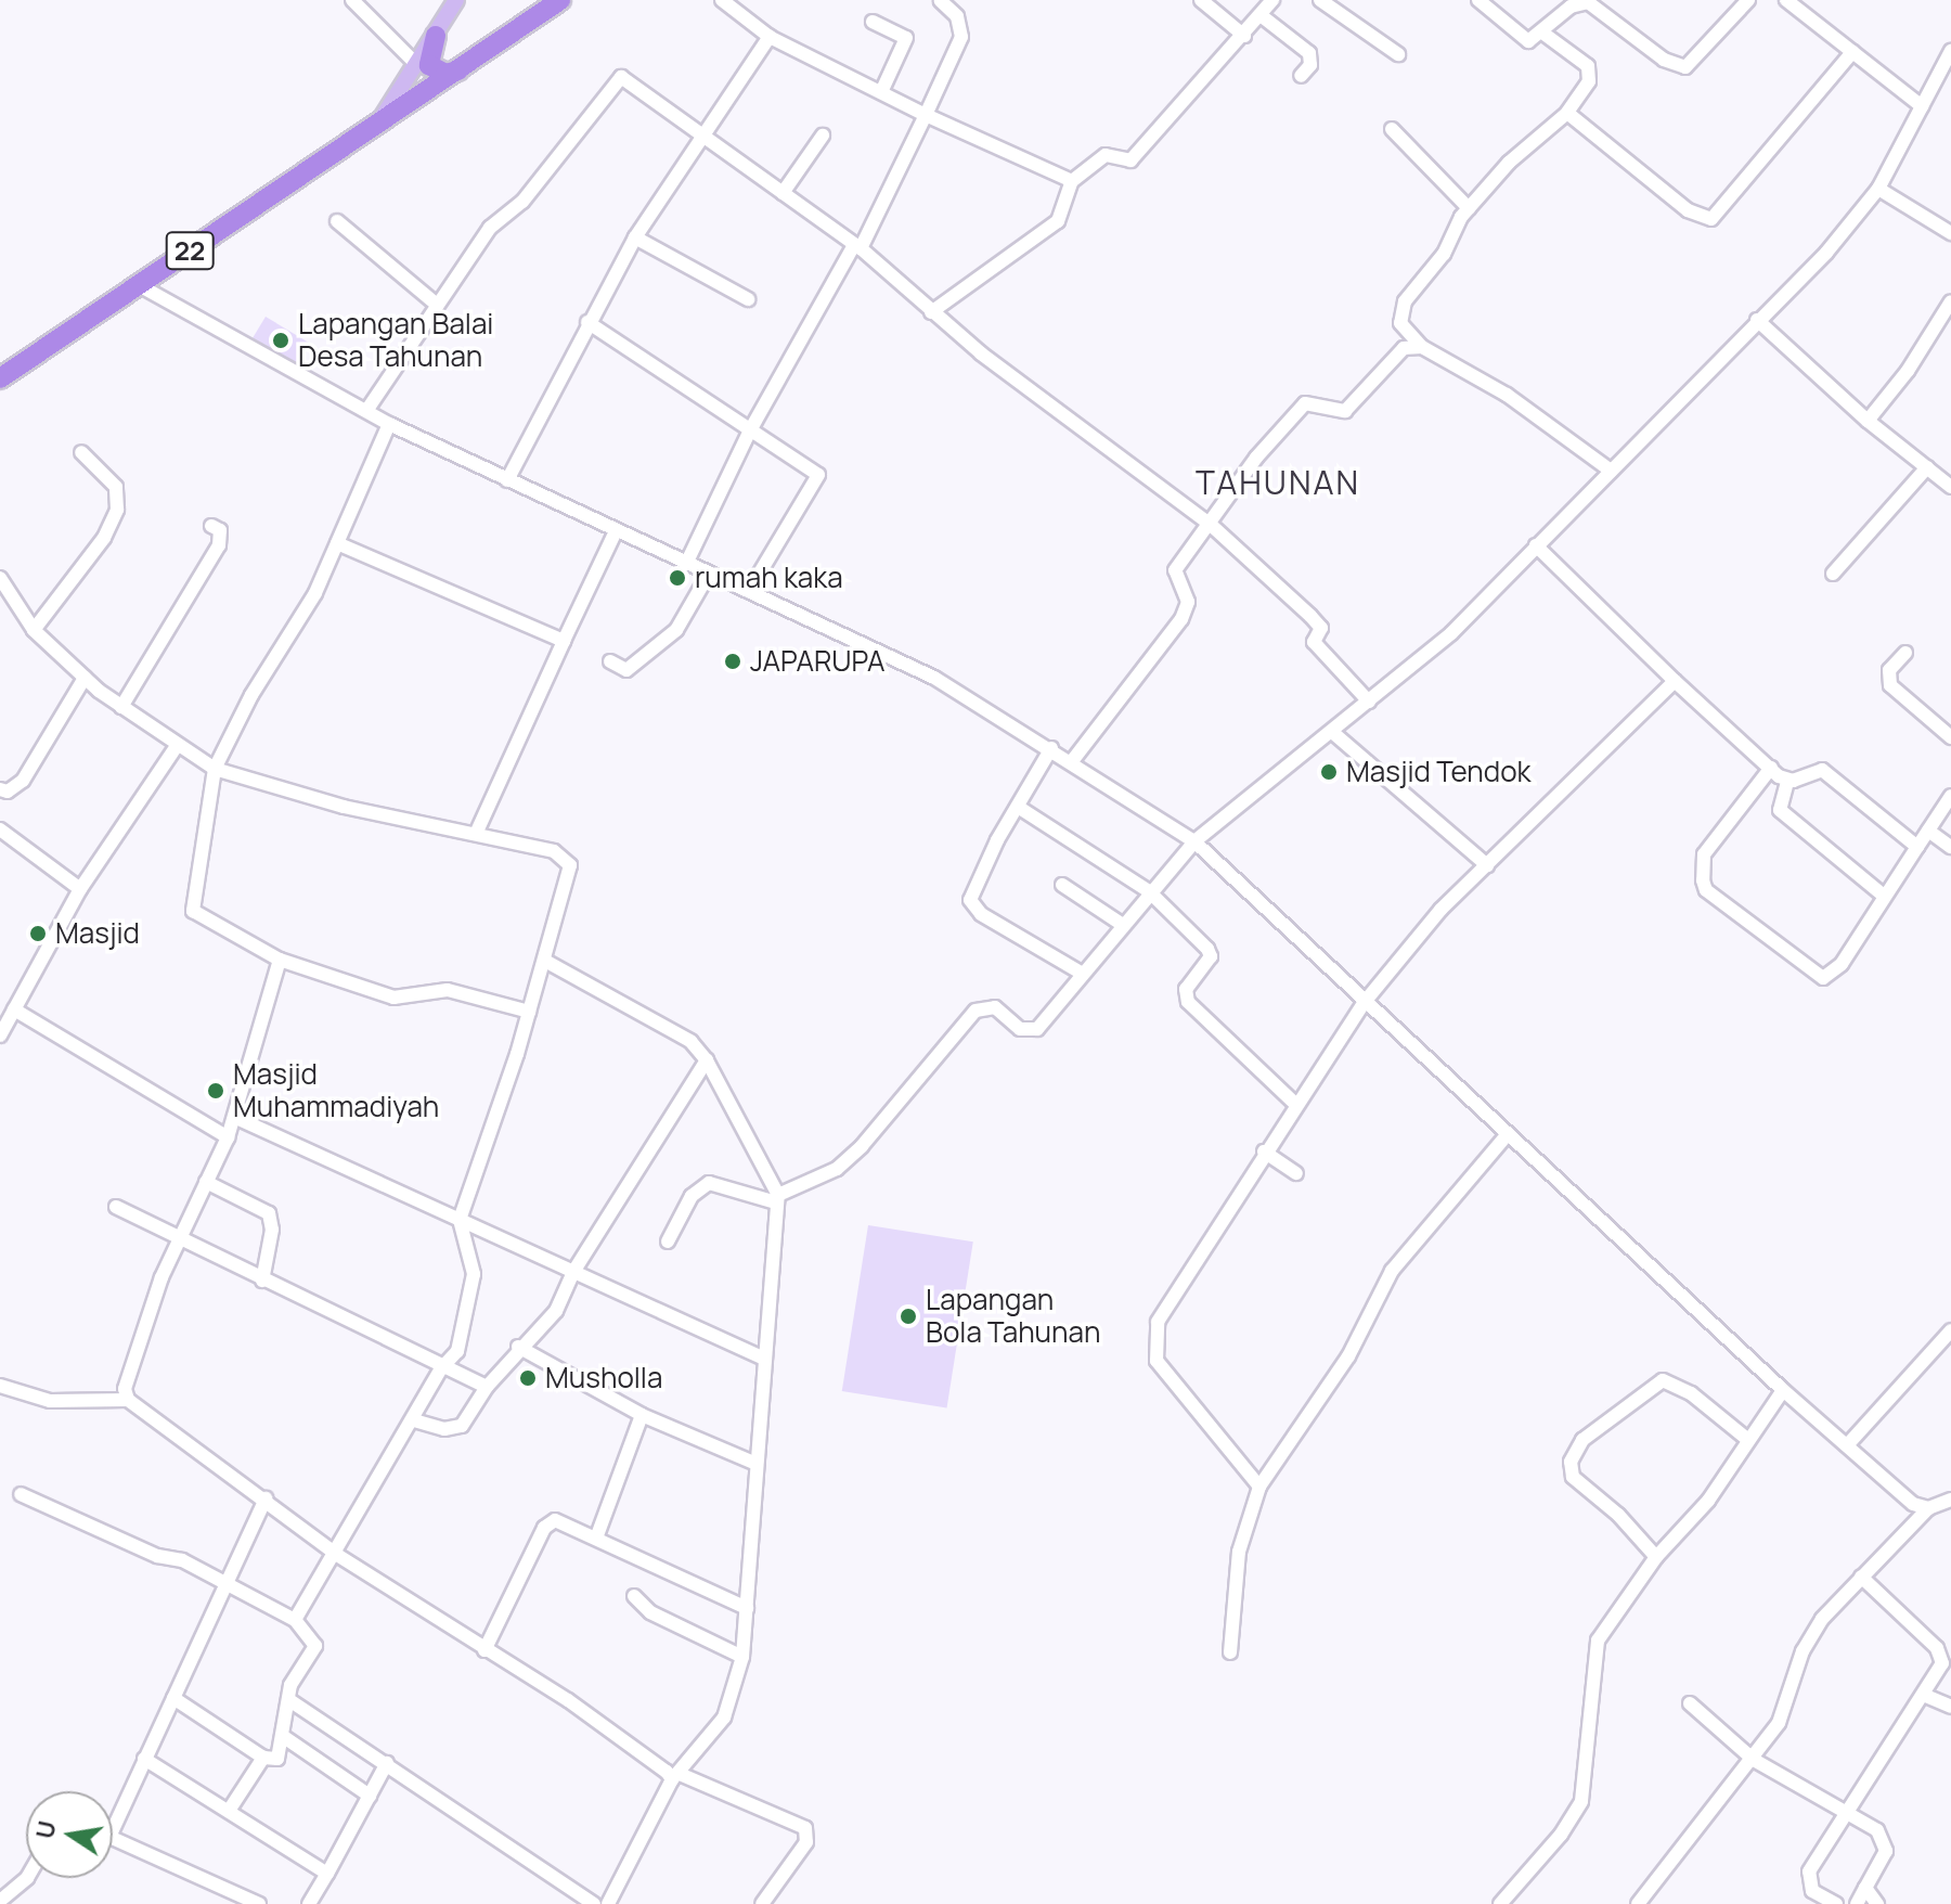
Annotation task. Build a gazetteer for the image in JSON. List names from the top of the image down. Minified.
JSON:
{"streets":{"highway":["22"]},"districts":["TAHUNAN"],"places":["Lapangan Balai Desa Tahunan","rumah kaka","JAPARUPA","Masjid Tendok","Masjid","Masjid Muhammadiyah","Lapangan Bola Tahunan","Musholla"],"north":"left"}
